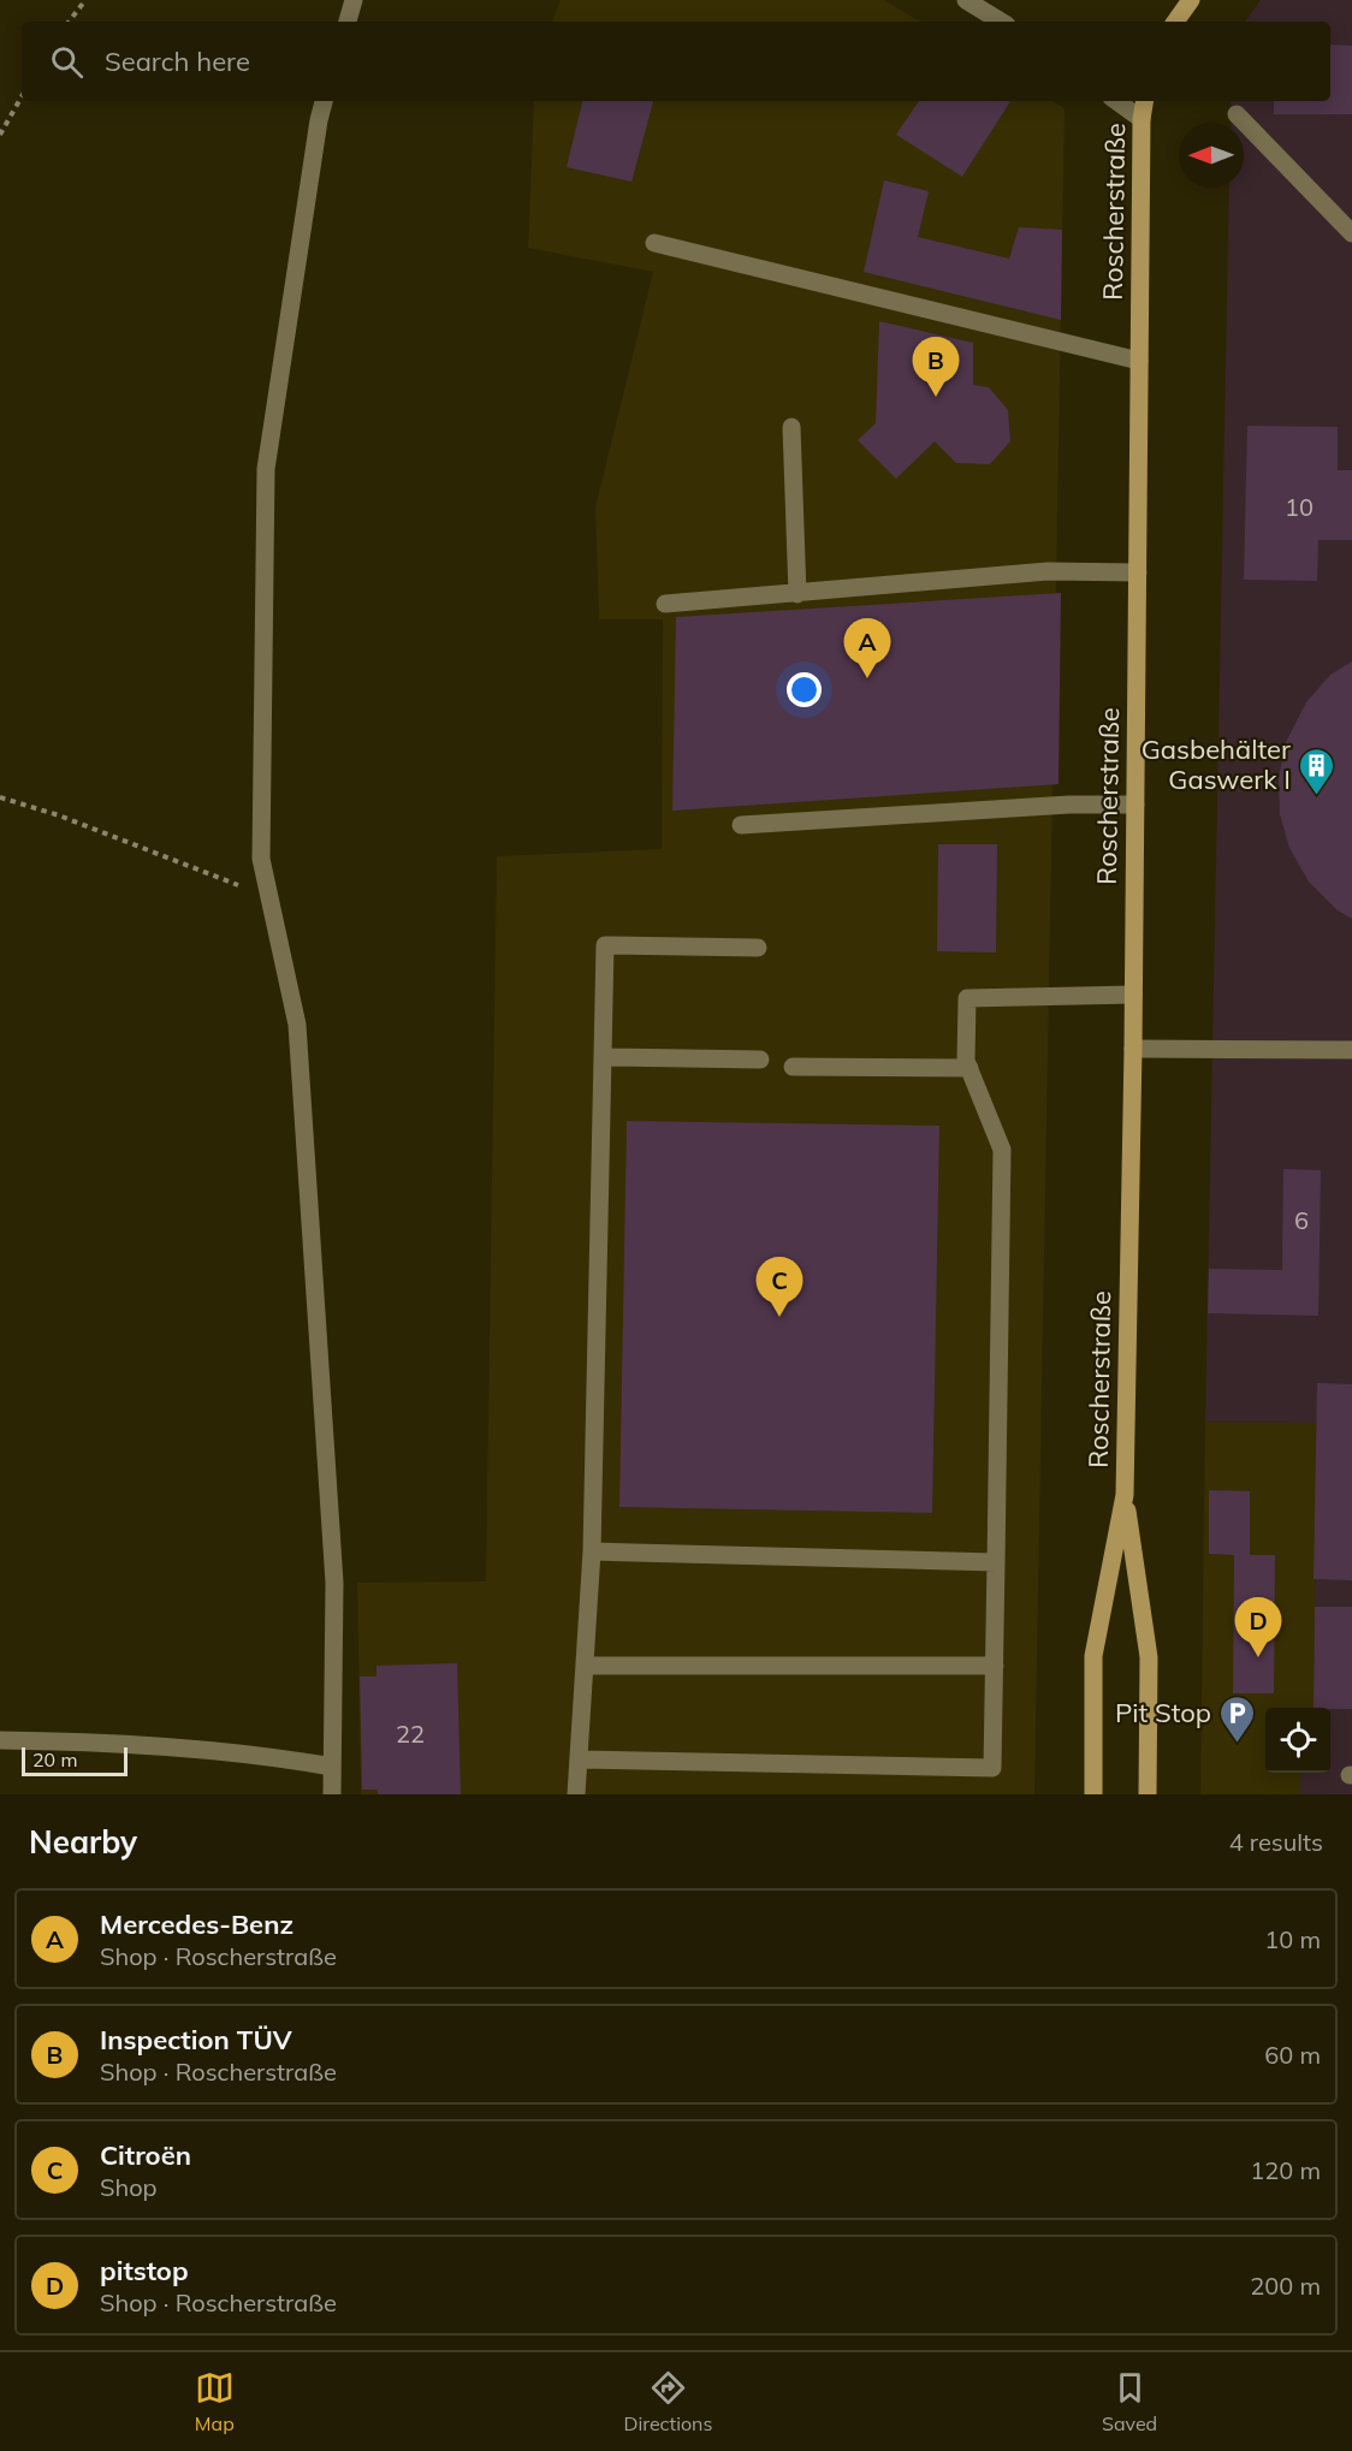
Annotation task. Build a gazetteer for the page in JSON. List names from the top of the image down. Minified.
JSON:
{"streets":{"main road":["Roscherstraße"]},"places":{"building":["Gasbehälter Gaswerk I"],"parking":["Pit Stop"]},"house_numbers":["10","6","22"],"scale_bar":"20 m","north":"left","page":{"search":"Search here","pins":["B","A","C","D"],"scale":"20 m","heading":["Nearby","4 results"],"list":[{"mark":"A","name":"Mercedes-Benz","note":"Shop · Roscherstraße","value":"10 m"},{"mark":"B","name":"Inspection TÜV","note":"Shop · Roscherstraße","value":"60 m"},{"mark":"C","name":"Citroën","note":"Shop","value":"120 m"},{"mark":"D","name":"pitstop","note":"Shop · Roscherstraße","value":"200 m"}],"nav":["Map","Directions","Saved"]}}
